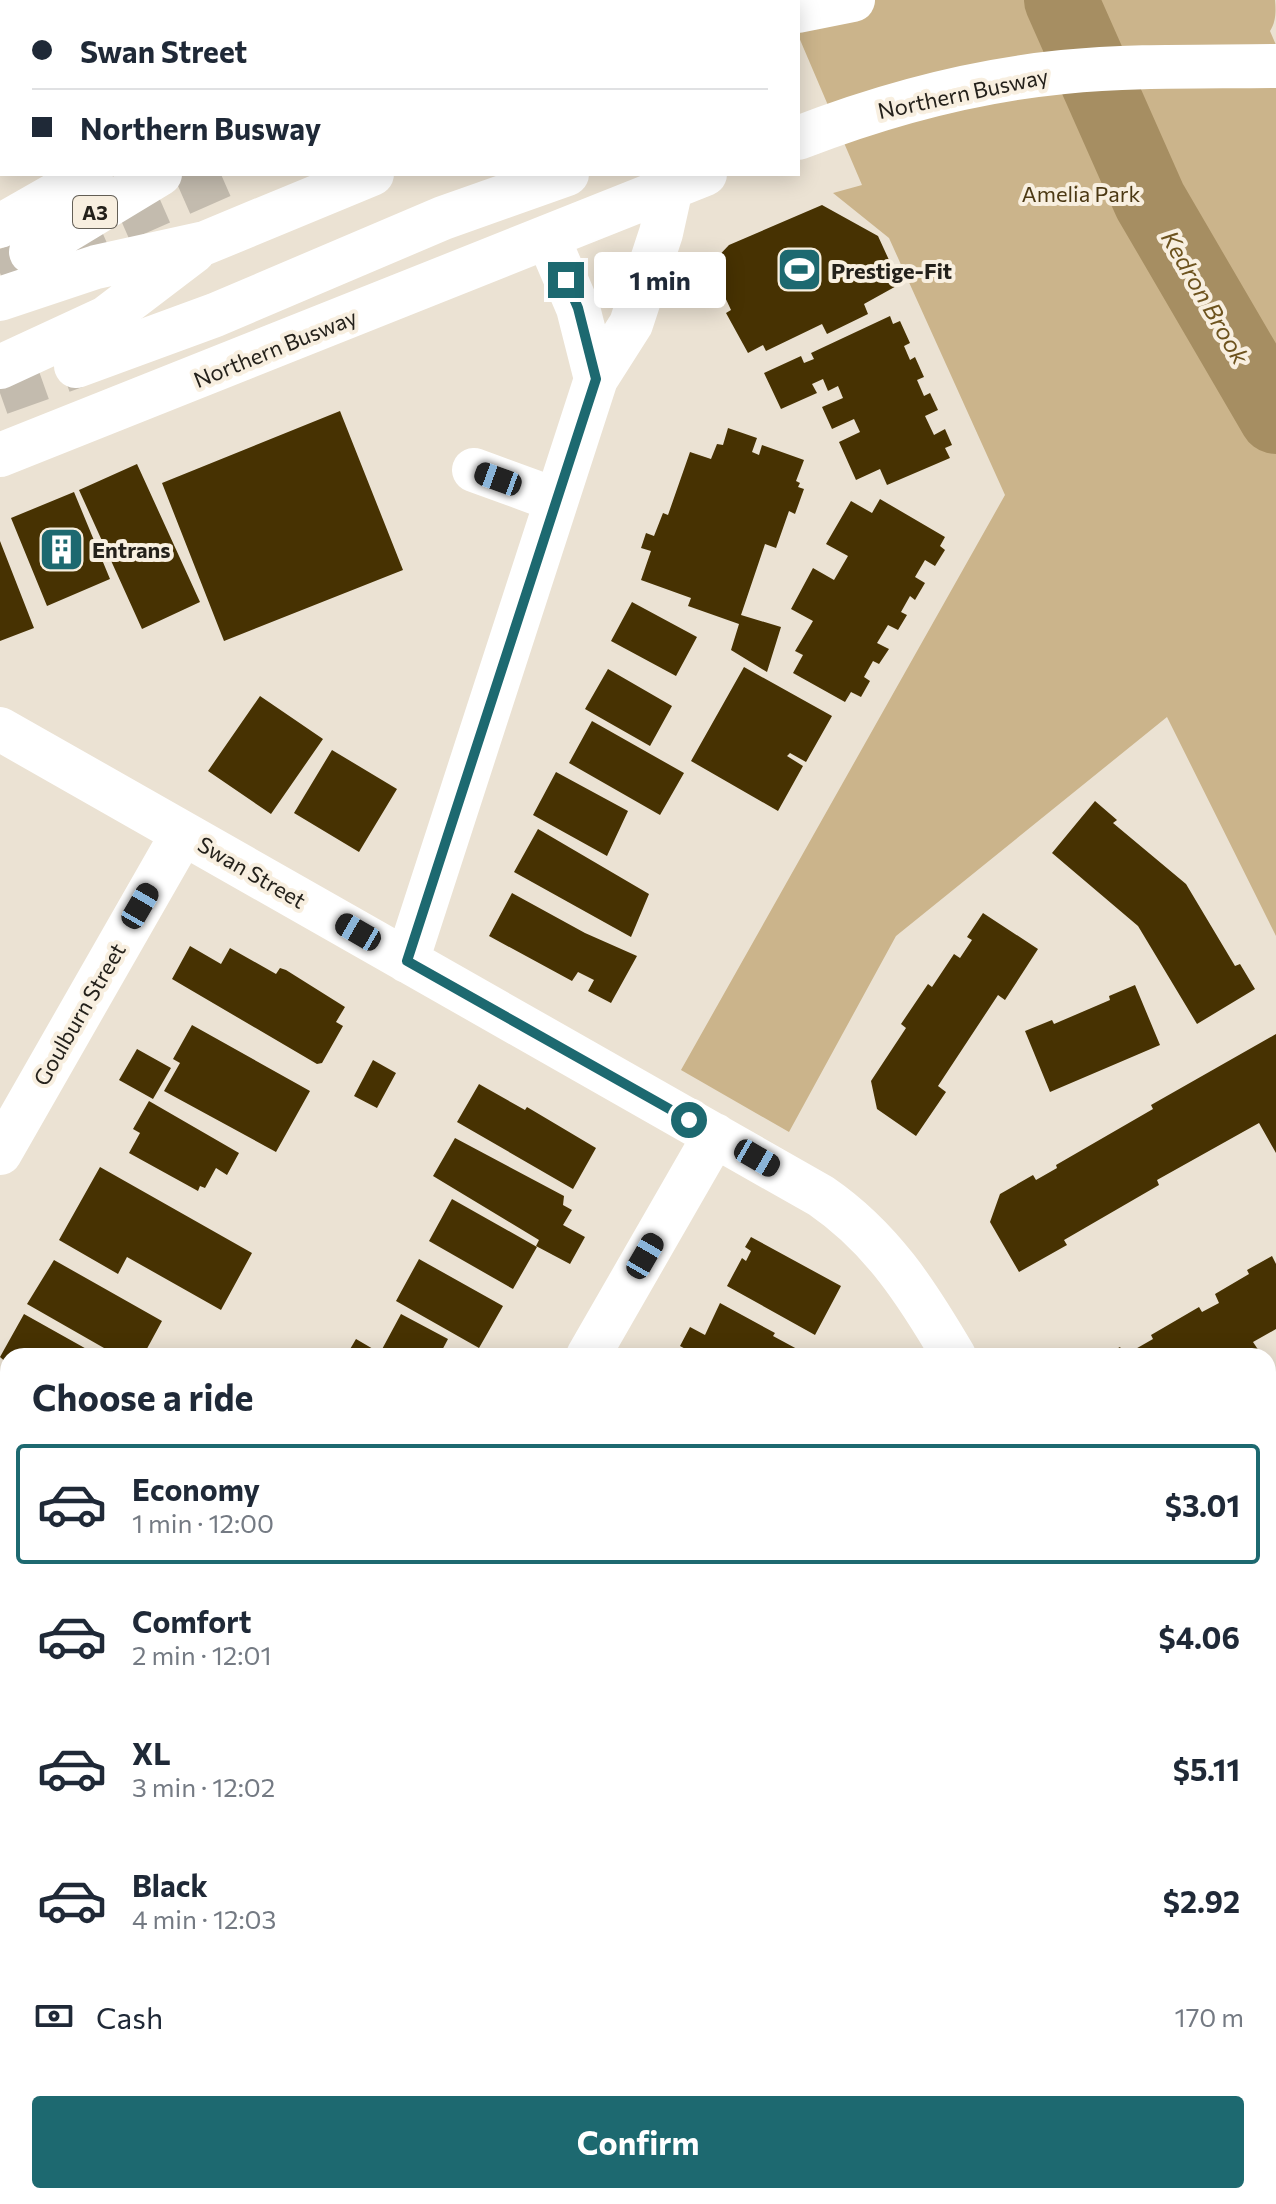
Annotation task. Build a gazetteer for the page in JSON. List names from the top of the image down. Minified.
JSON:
{"streets":{"main road":["Northern Busway","A3","Swan Street","Goulburn Street"]},"crossings":[["Swan Street","Goulburn Street"]],"water":["Kedron Brook"],"parks":["Amelia Park"],"places":{"sports":["Prestige-Fit"],"building":["Entrans"]},"page":{"banner":["Swan Street","Northern Busway"],"bubble":"1 min","heading":"Choose a ride","list":[{"name":"Economy","note":"1 min · 12:00","value":"$3.01"},{"name":"Comfort","note":"2 min · 12:01","value":"$4.06"},{"name":"XL","note":"3 min · 12:02","value":"$5.11"},{"name":"Black","note":"4 min · 12:03","value":"$2.92"}],"pay":["Cash","170 m"],"buttons":"Confirm"}}
